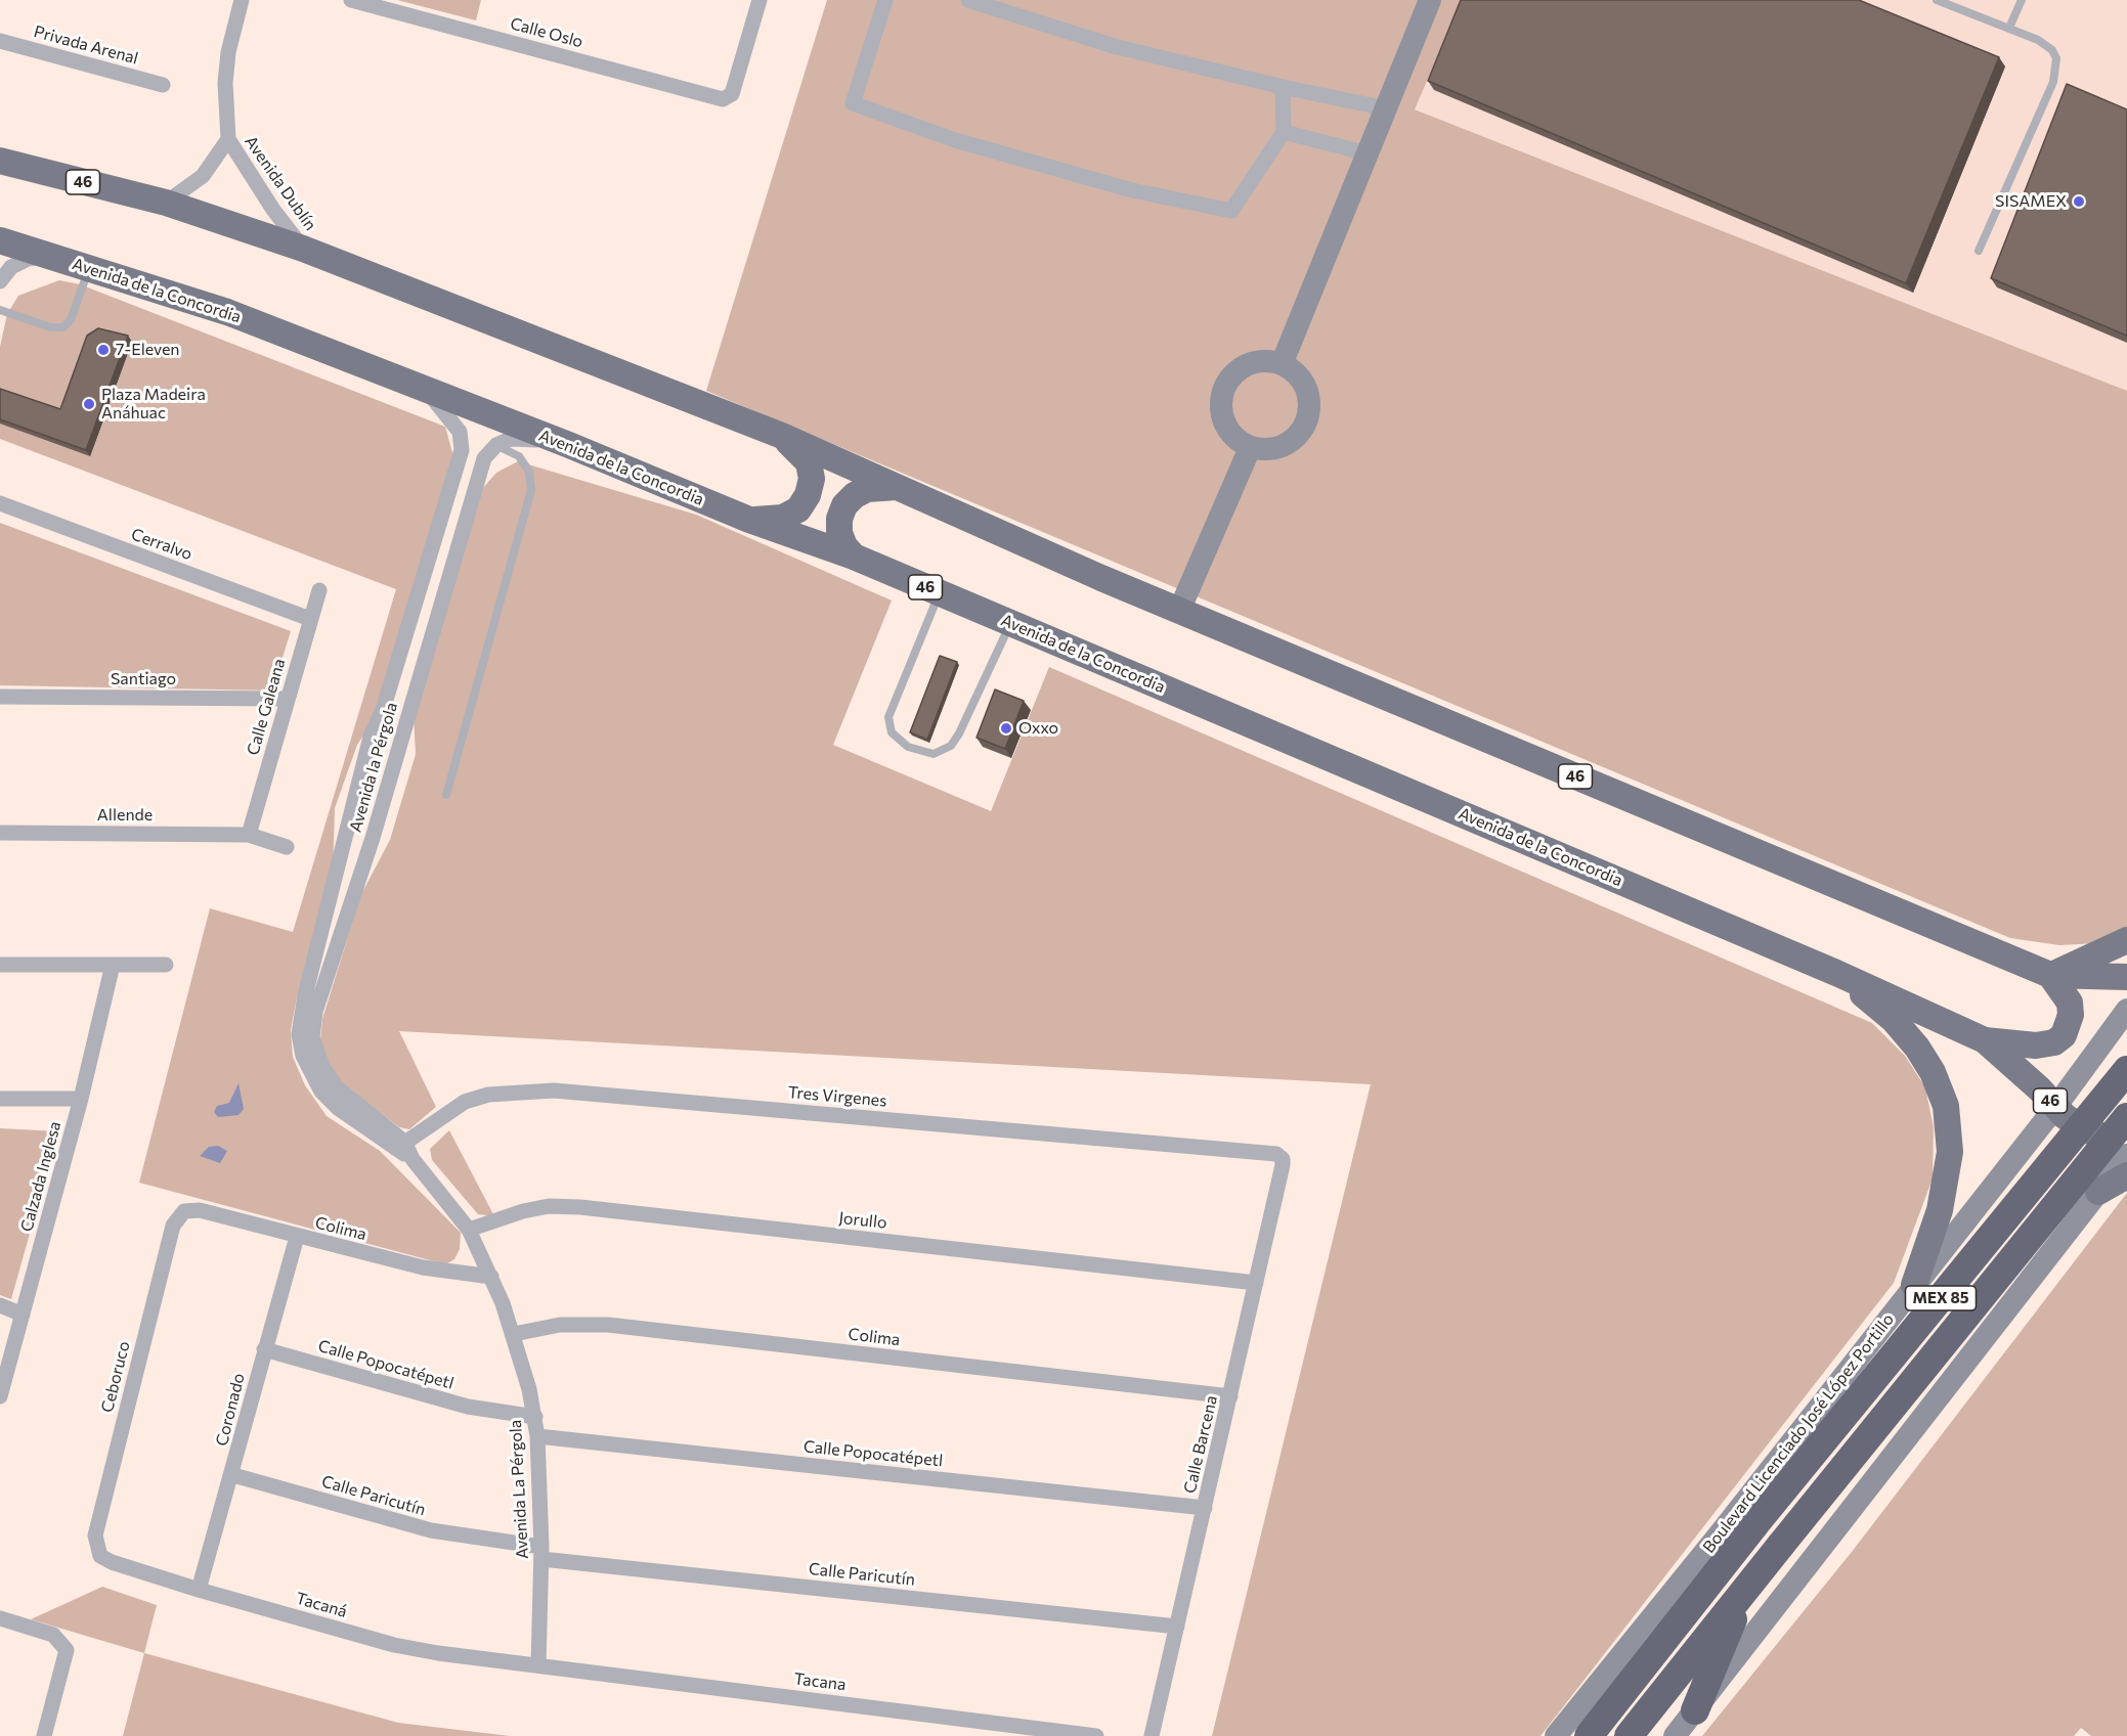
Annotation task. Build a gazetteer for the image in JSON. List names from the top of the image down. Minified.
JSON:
{"streets":{"highway":["MEX 85","Boulevard Licenciado José López Portillo"],"main road":["46","Avenida de la Concordia"],"street":["Calle Oslo","Privada Arenal","Avenida Dublín","Cerralvo","Santiago","Calle Galeana","Avenida la Pérgola","Allende","Tres Virgenes","Calzada Inglesa","Jorullo","Colima","Calle Popocatépetl","Ceboruco","Coronado","Calle Barcena","Avenida La Pérgola","Calle Paricutín","Tacaná","Tacana"]},"crossings":[["46","Avenida Dublín"],["Avenida de la Concordia","Avenida la Pérgola"],["Avenida de la Concordia","Boulevard Licenciado José López Portillo"],["Cerralvo","Calle Galeana"],["Santiago","Calle Galeana"],["Calle Galeana","Allende"],["Avenida la Pérgola","Tres Virgenes"],["Avenida la Pérgola","Avenida La Pérgola"],["Tres Virgenes","Calle Barcena"],["Tres Virgenes","Avenida La Pérgola"],["Jorullo","Calle Barcena"],["Jorullo","Avenida La Pérgola"],["Colima","Ceboruco"],["Colima","Coronado"],["Colima","Calle Barcena"],["Colima","Avenida La Pérgola"],["Calle Popocatépetl","Coronado"],["Calle Popocatépetl","Calle Barcena"],["Calle Popocatépetl","Avenida La Pérgola"],["Ceboruco","Tacaná"],["Coronado","Calle Paricutín"],["Coronado","Tacaná"],["Calle Barcena","Calle Paricutín"],["Avenida La Pérgola","Calle Paricutín"],["Avenida La Pérgola","Tacaná"],["Avenida La Pérgola","Tacana"],["Tacaná","Tacana"]],"places":["SISAMEX","7-Eleven","Plaza Madeira Anáhuac","Oxxo"]}
